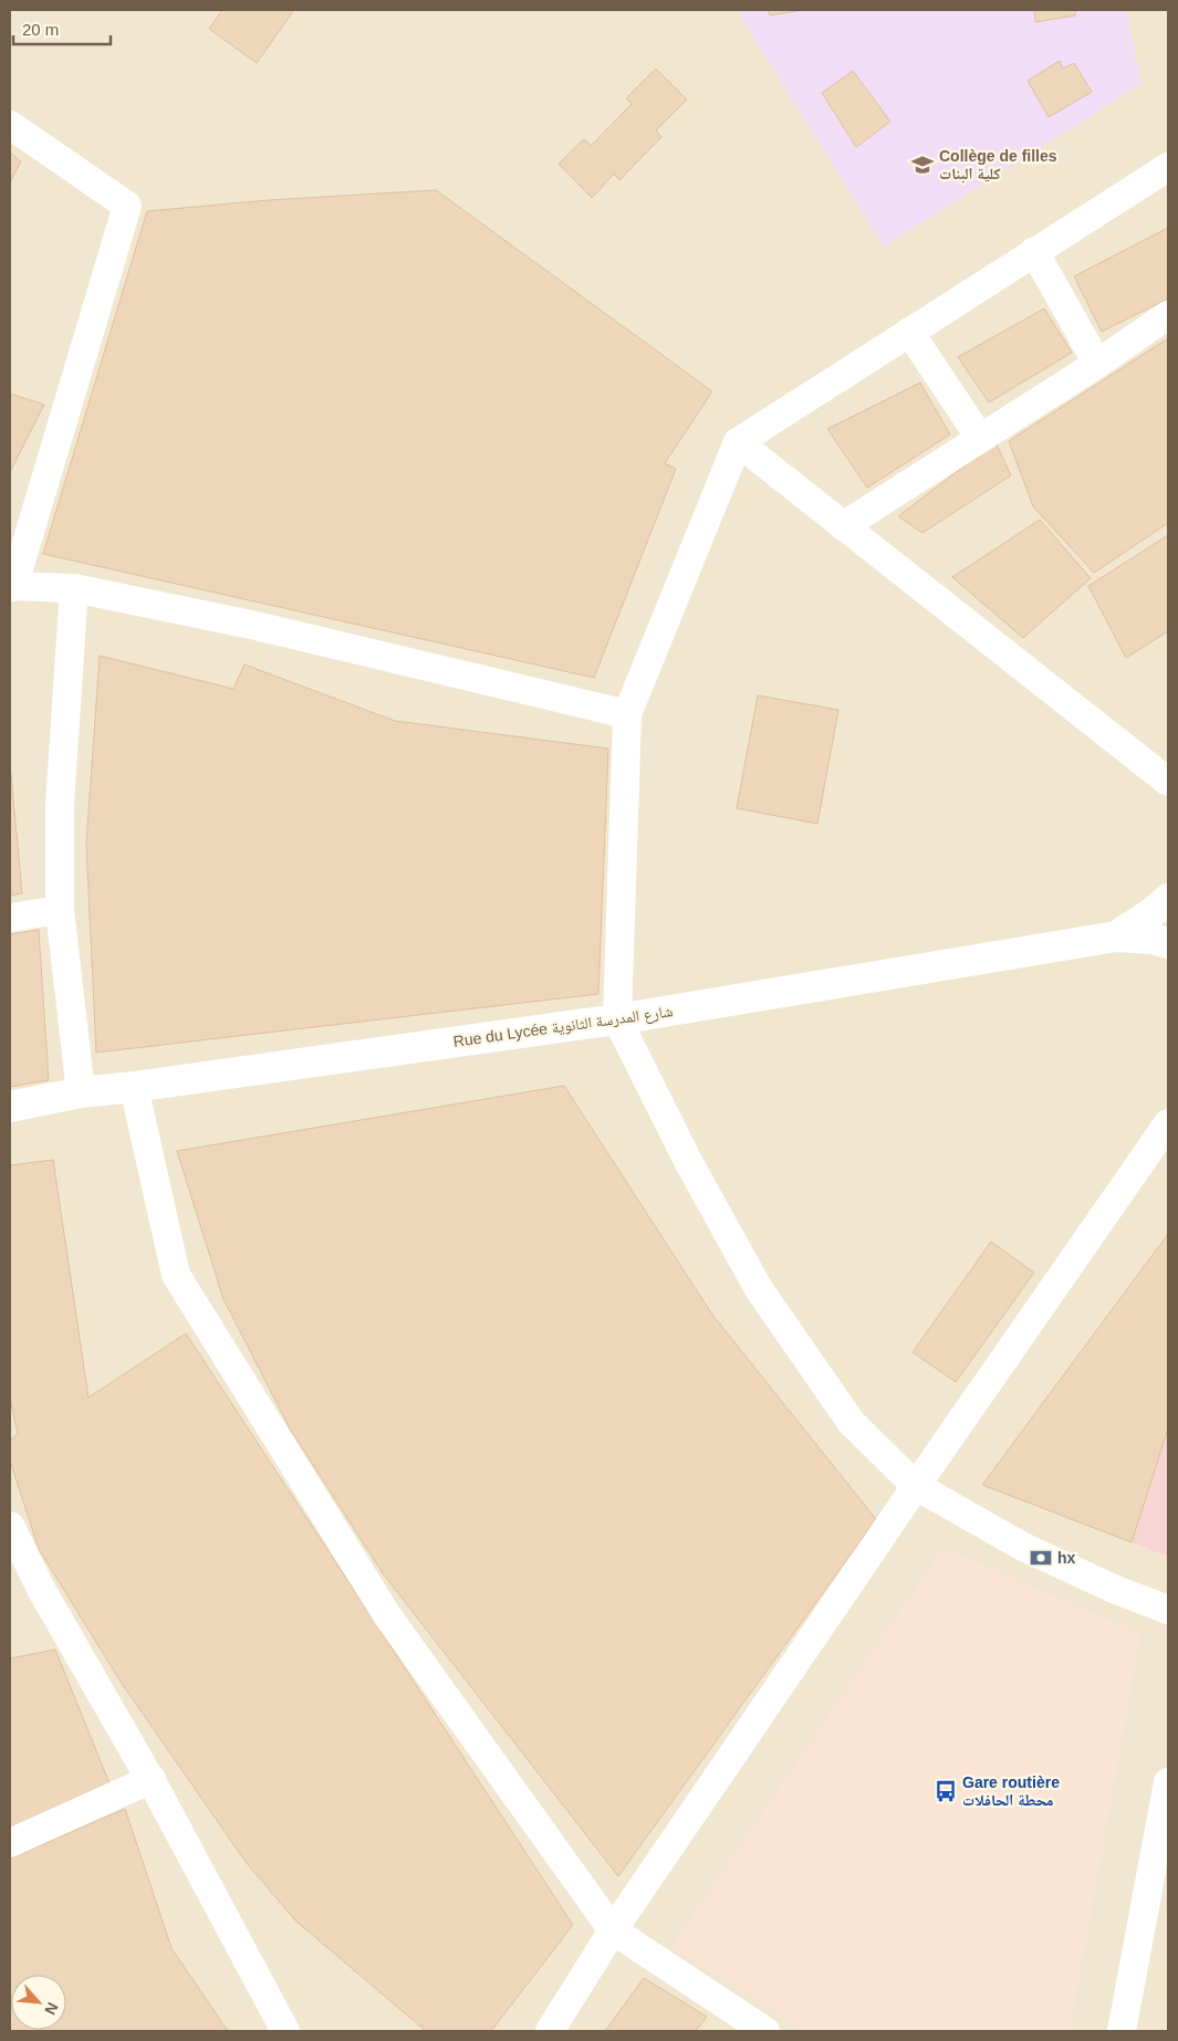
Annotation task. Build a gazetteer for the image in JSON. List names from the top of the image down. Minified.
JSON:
{"streets":{"street":["Rue du Lycée شارع المدرسة الثانوية"]},"places":{"school or university":["Collège de filles كلية البنات"],"bank":["hx"],"bus stop":["Gare routière محطة الحافلات"]},"scale_bar":"20 m","north":"bottom right"}
